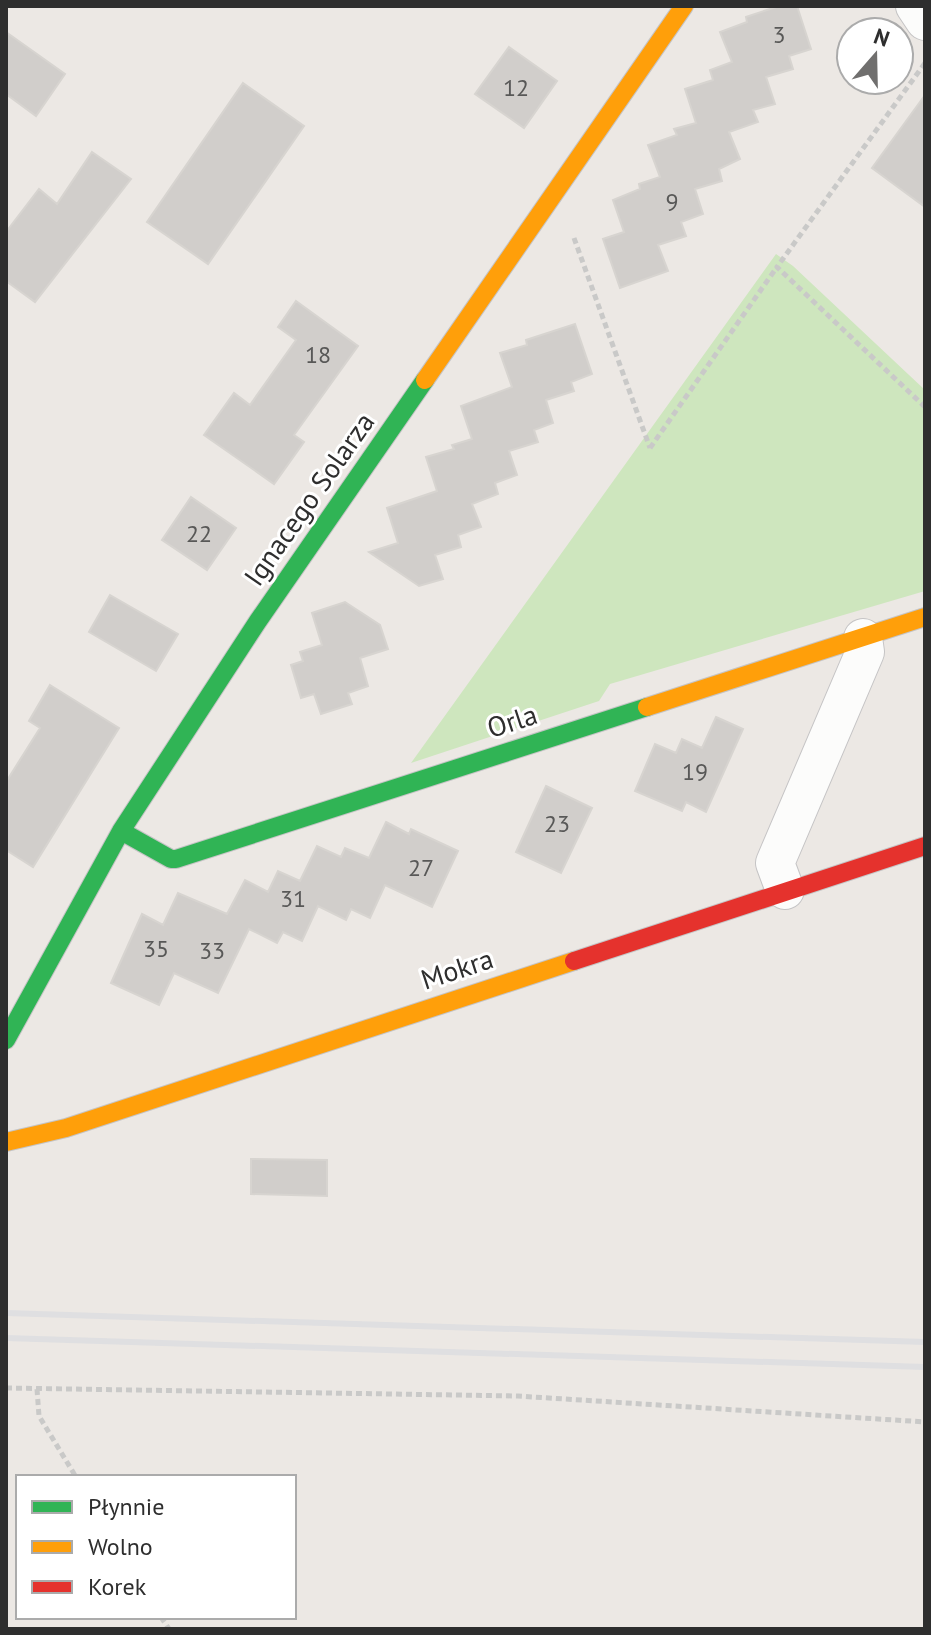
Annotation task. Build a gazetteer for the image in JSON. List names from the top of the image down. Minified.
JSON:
{"streets":{"street":["Ignacego Solarza","Orla","Mokra"]},"crossings":[["Ignacego Solarza","Orla"]],"house_numbers":["3","12","9","18","22","19","23","27","31","35","33"],"legend":["Płynnie","Wolno","Korek"],"north":"top"}
